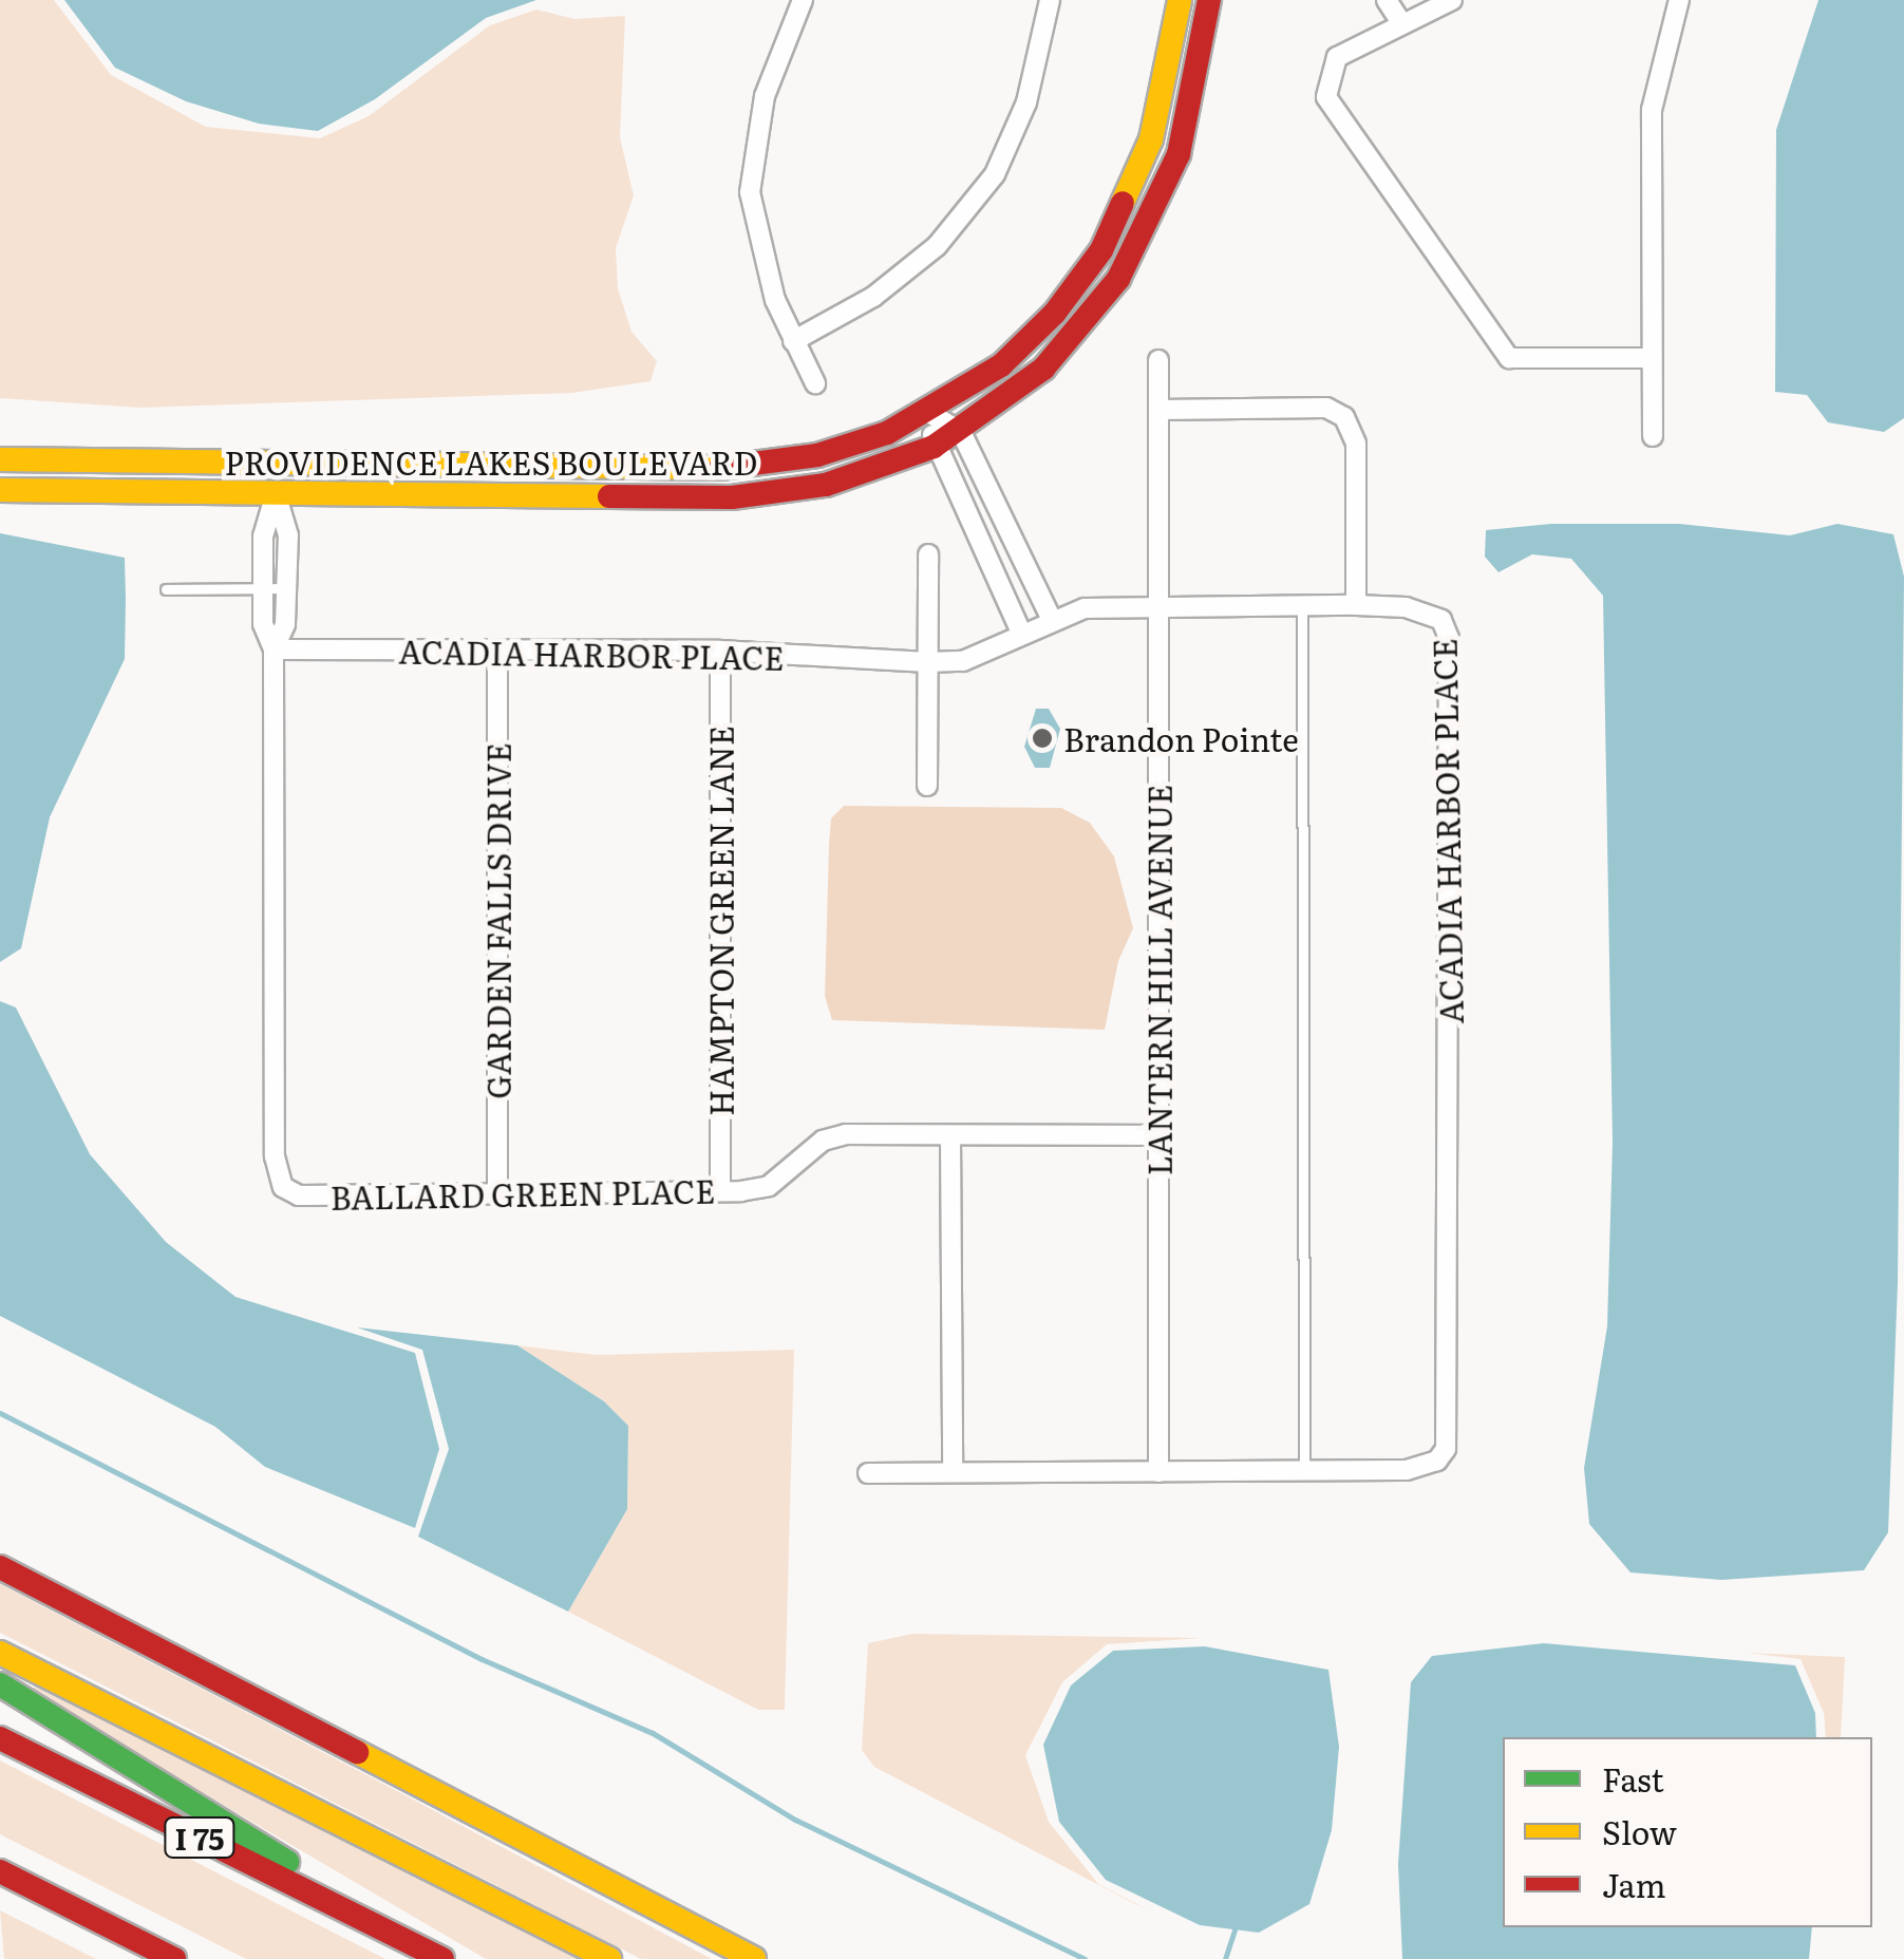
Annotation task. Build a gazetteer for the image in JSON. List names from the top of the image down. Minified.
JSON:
{"streets":{"main road":["PROVIDENCE LAKES BOULEVARD","I 75"],"street":["ACADIA HARBOR PLACE","GARDEN FALLS DRIVE","HAMPTON GREEN LANE","LANTERN HILL AVENUE","BALLARD GREEN PLACE"]},"crossings":[["ACADIA HARBOR PLACE","GARDEN FALLS DRIVE"],["ACADIA HARBOR PLACE","HAMPTON GREEN LANE"],["ACADIA HARBOR PLACE","LANTERN HILL AVENUE"],["ACADIA HARBOR PLACE","BALLARD GREEN PLACE"],["GARDEN FALLS DRIVE","BALLARD GREEN PLACE"],["HAMPTON GREEN LANE","BALLARD GREEN PLACE"],["LANTERN HILL AVENUE","BALLARD GREEN PLACE"]],"places":["Brandon Pointe"],"legend":["Fast","Slow","Jam"]}
